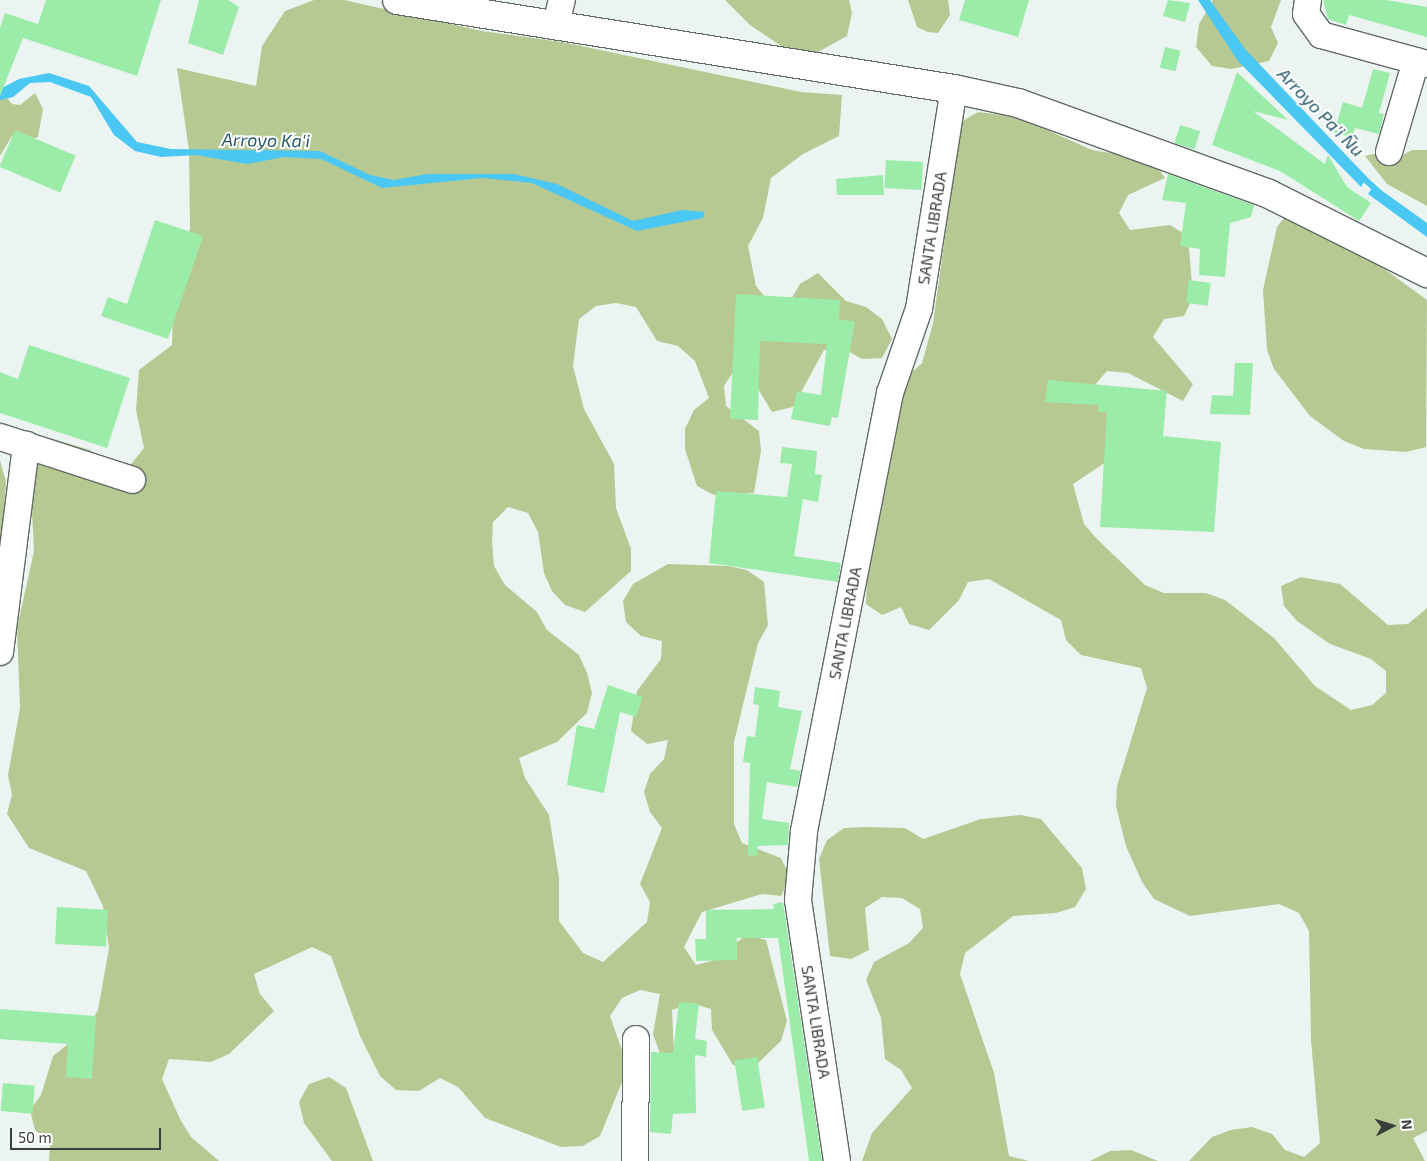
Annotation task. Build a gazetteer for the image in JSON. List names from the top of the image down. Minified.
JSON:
{"streets":{"street":["SANTA LIBRADA"]},"water":["Arroyo Pa'i Ñu","Arroyo Ka'i"],"scale_bar":"50 m","north":"right"}
